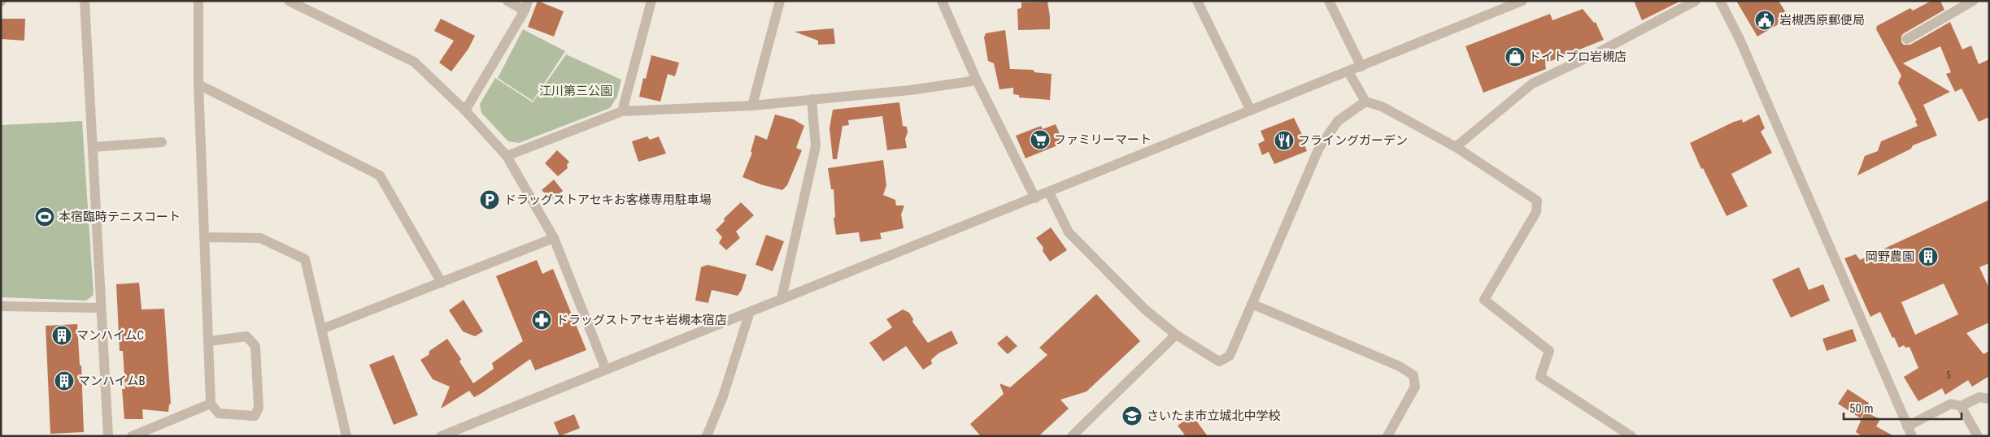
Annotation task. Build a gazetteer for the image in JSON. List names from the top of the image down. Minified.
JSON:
{"parks":["江川第三公園"],"places":{"public building":["岩槻西原郵便局"],"shop":["ドイトプロ岩槻店"],"supermarket":["ファミリーマート"],"restaurant":["フライングガーデン"],"parking":["ドラッグストアセキお客様専用駐車場"],"sports":["本宿臨時テニスコート"],"building":["岡野農園","マンハイムC","マンハイムB"],"pharmacy":["ドラッグストアセキ岩槻本宿店"],"school or university":["さいたま市立城北中学校"]},"house_numbers":["5"],"scale_bar":"50 m"}
